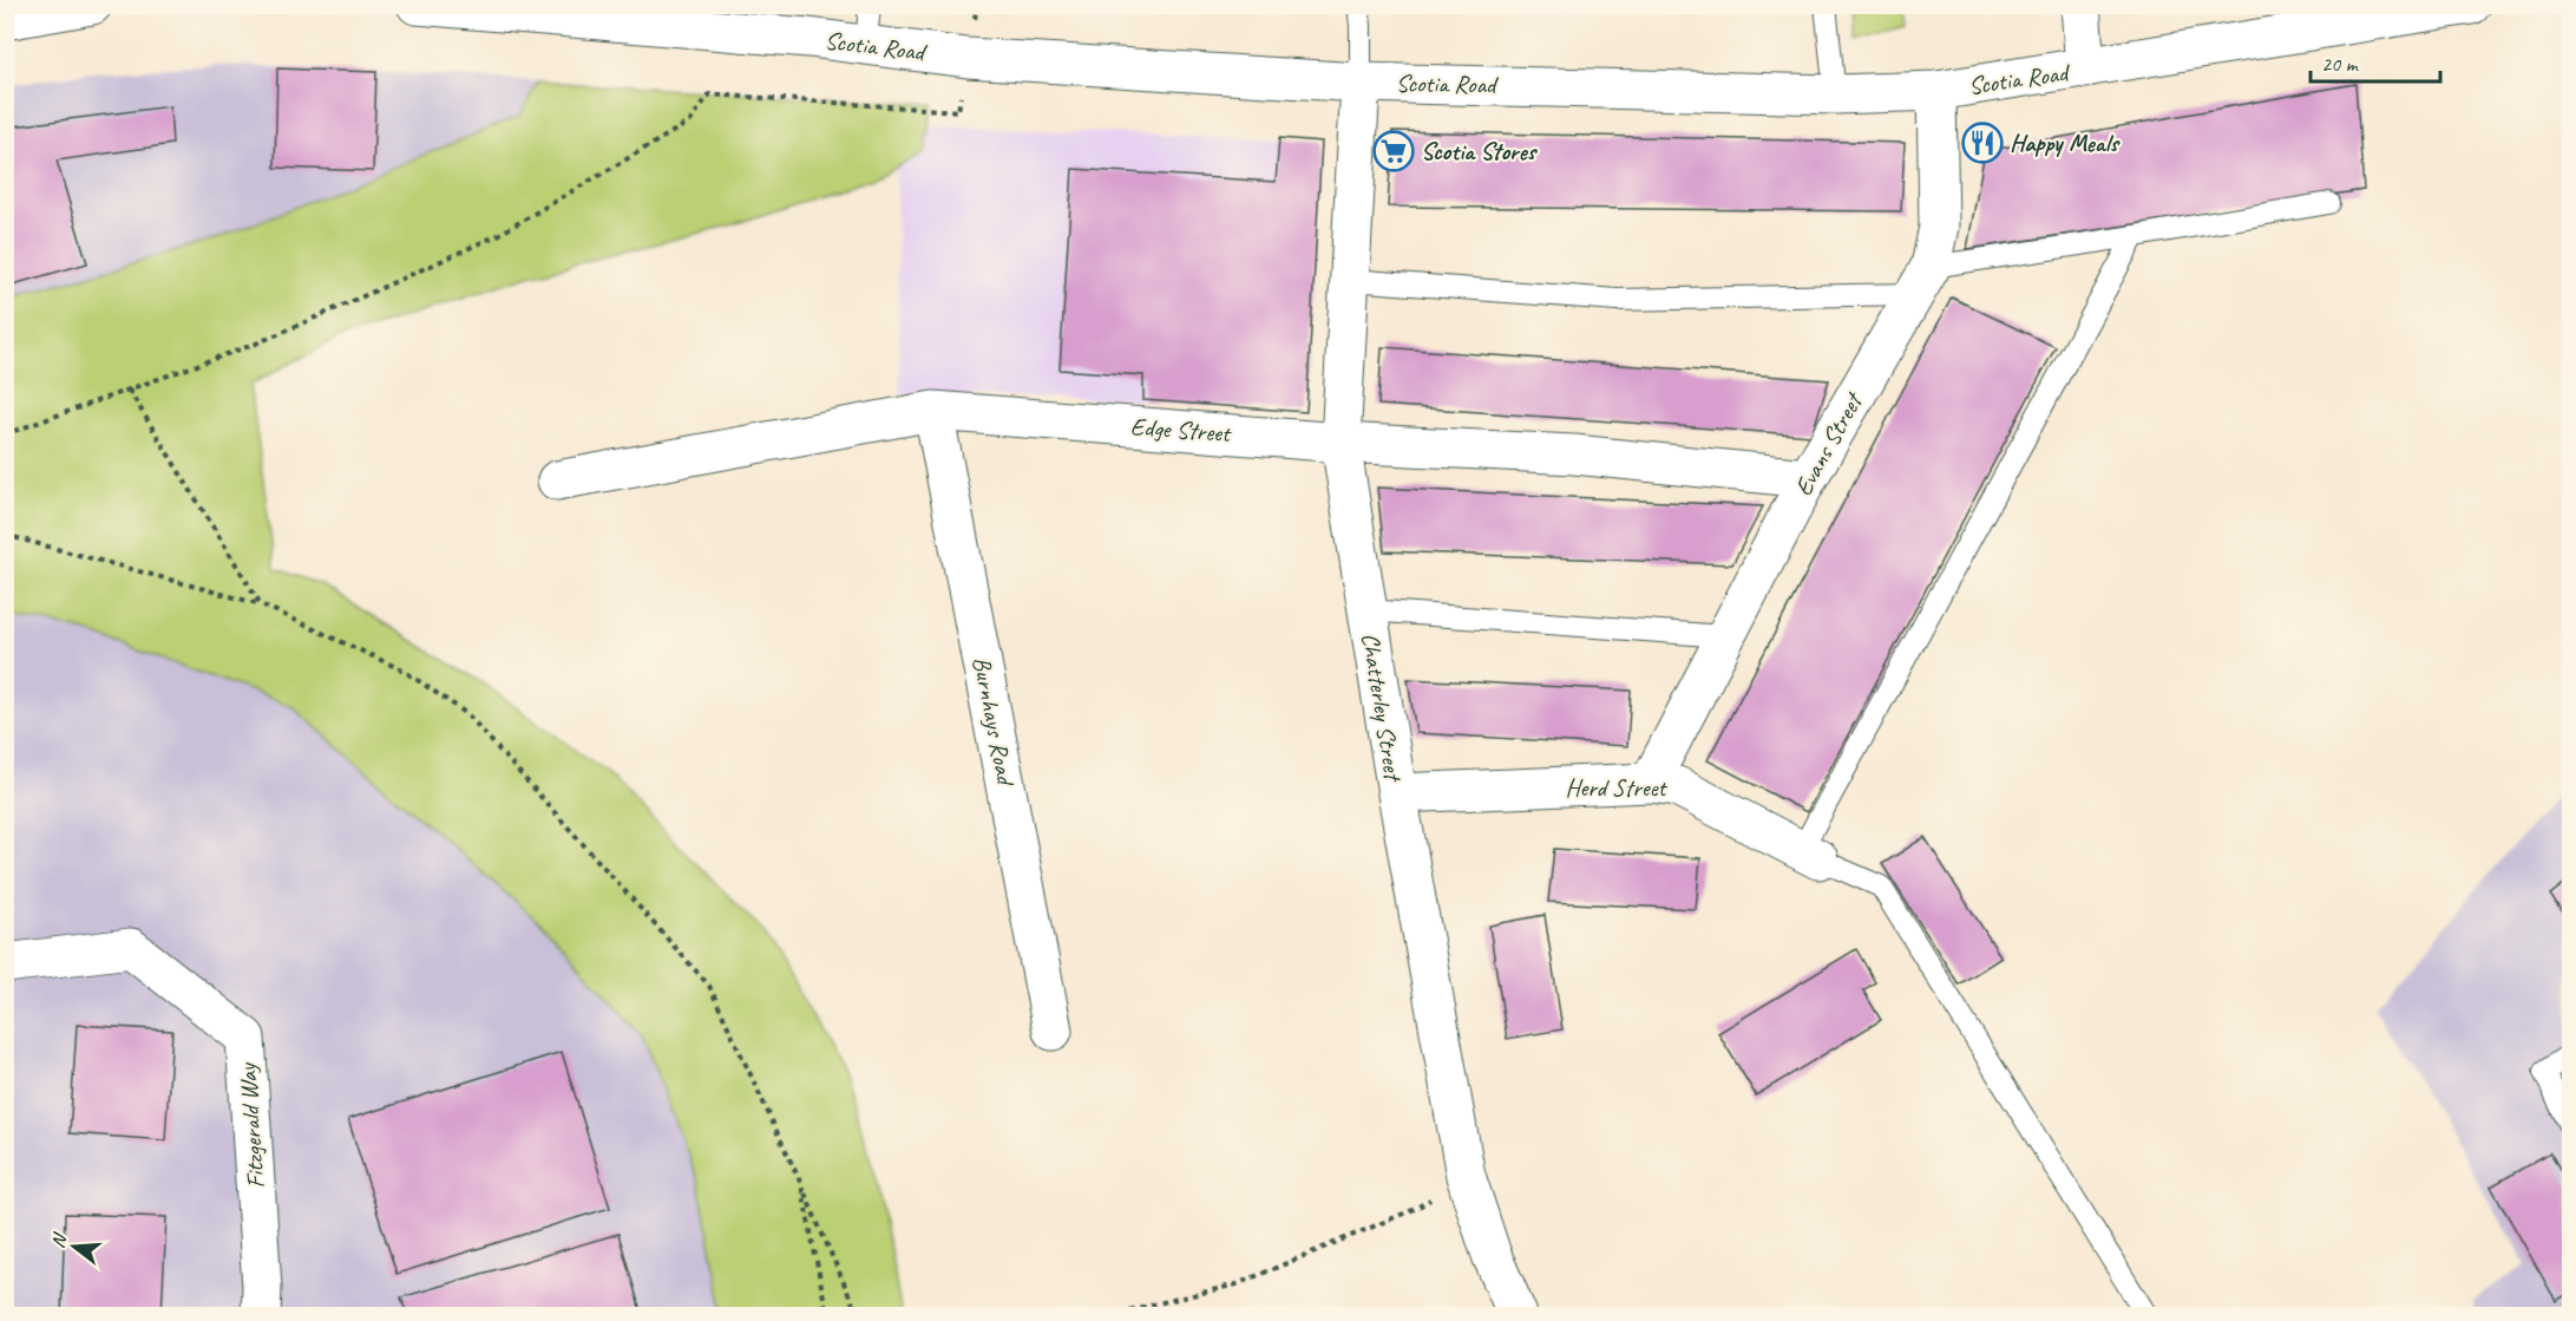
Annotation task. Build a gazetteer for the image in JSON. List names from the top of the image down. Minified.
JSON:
{"streets":{"street":["Scotia Road","Edge Street","Evans Street","Chatterley Street","Burnhays Road","Herd Street","Fitzgerald Way"]},"crossings":[["Scotia Road","Evans Street"],["Scotia Road","Chatterley Street"],["Edge Street","Evans Street"],["Edge Street","Chatterley Street"],["Edge Street","Burnhays Road"],["Evans Street","Herd Street"],["Chatterley Street","Herd Street"]],"places":{"restaurant":["Happy Meals"],"supermarket":["Scotia Stores"]},"scale_bar":"20 m","north":"left"}
